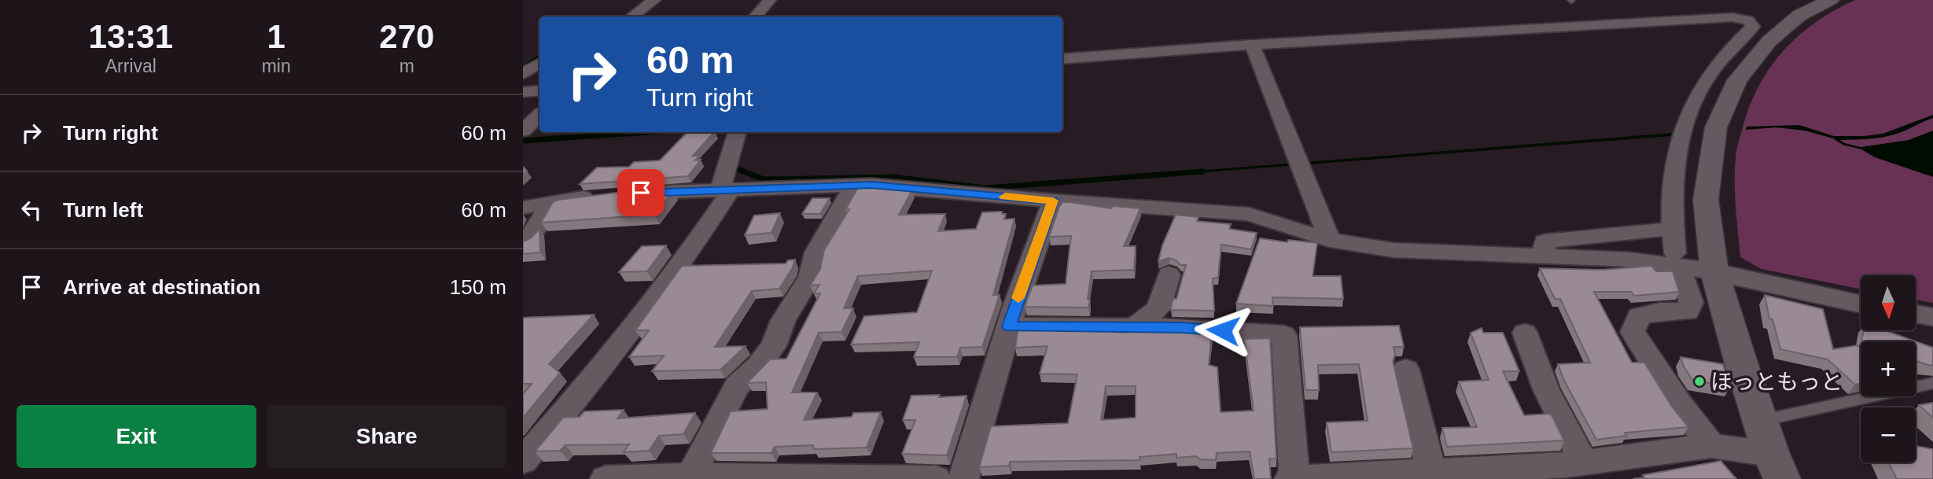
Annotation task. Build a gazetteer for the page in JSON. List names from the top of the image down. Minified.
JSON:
{"places":["ほっともっと"],"north":"bottom","page":{"eta":["13:31","Arrival","1","min","270","m"],"turn":["60 m","Turn right"],"list":[{"name":"Turn right","value":"60 m"},{"name":"Turn left","value":"60 m"},{"name":"Arrive at destination","value":"150 m"}],"map_buttons":["+","−"],"buttons":["Exit","Share"]}}
